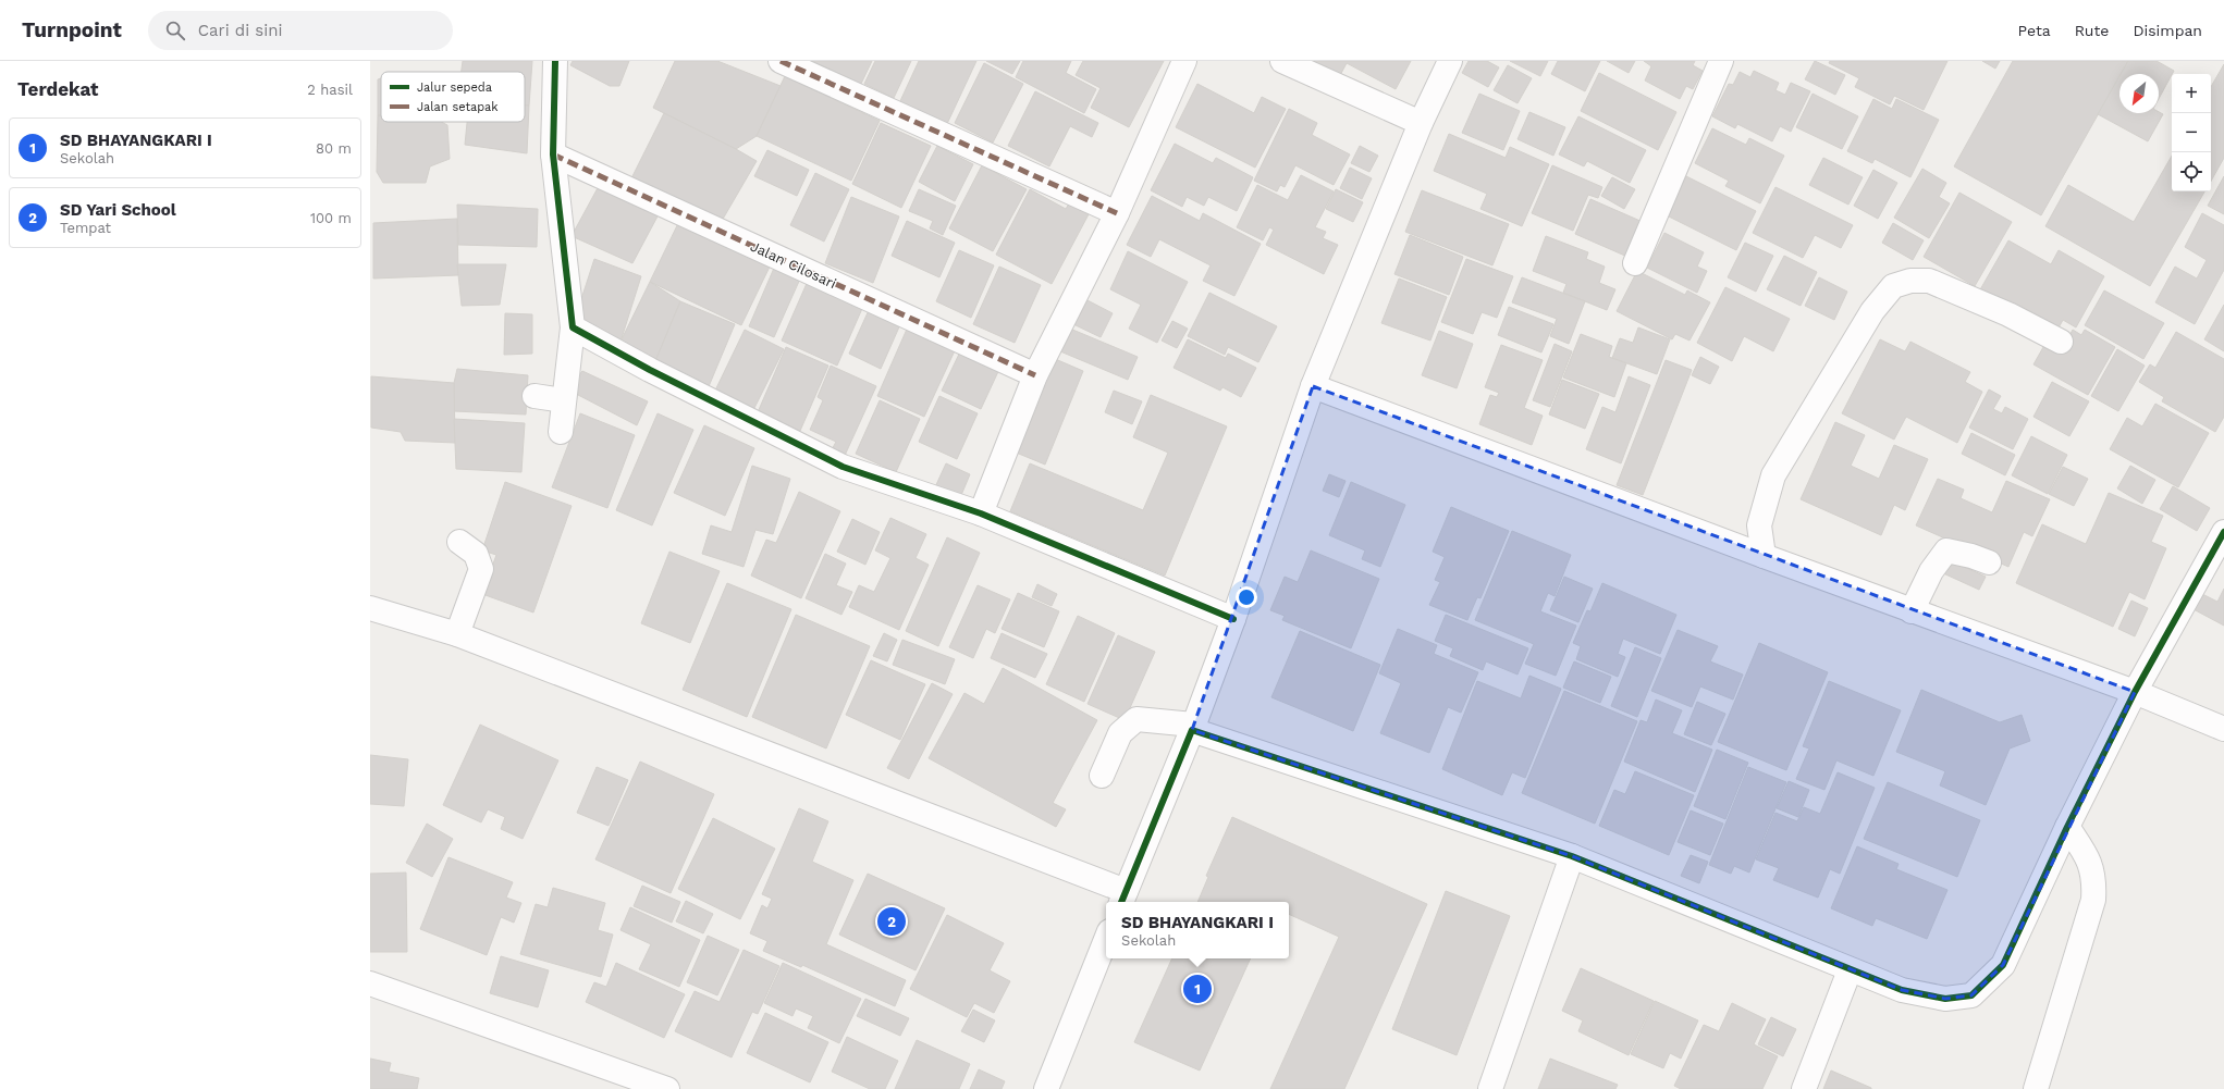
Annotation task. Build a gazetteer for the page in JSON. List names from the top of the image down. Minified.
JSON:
{"streets":{"street":["Jalan Cilosari"]},"legend":["Jalur sepeda","Jalan setapak"],"north":"bottom left","page":{"header":"Turnpoint","search":"Cari di sini","nav":["Peta","Rute","Disimpan"],"heading":["Terdekat","2 hasil"],"map_buttons":["+","−"],"list":[{"mark":"1","name":"SD BHAYANGKARI I","note":"Sekolah","value":"80 m"},{"mark":"2","name":"SD Yari School","note":"Tempat","value":"100 m"}],"popup":["SD BHAYANGKARI I","Sekolah"],"pins":["2","1"]}}
